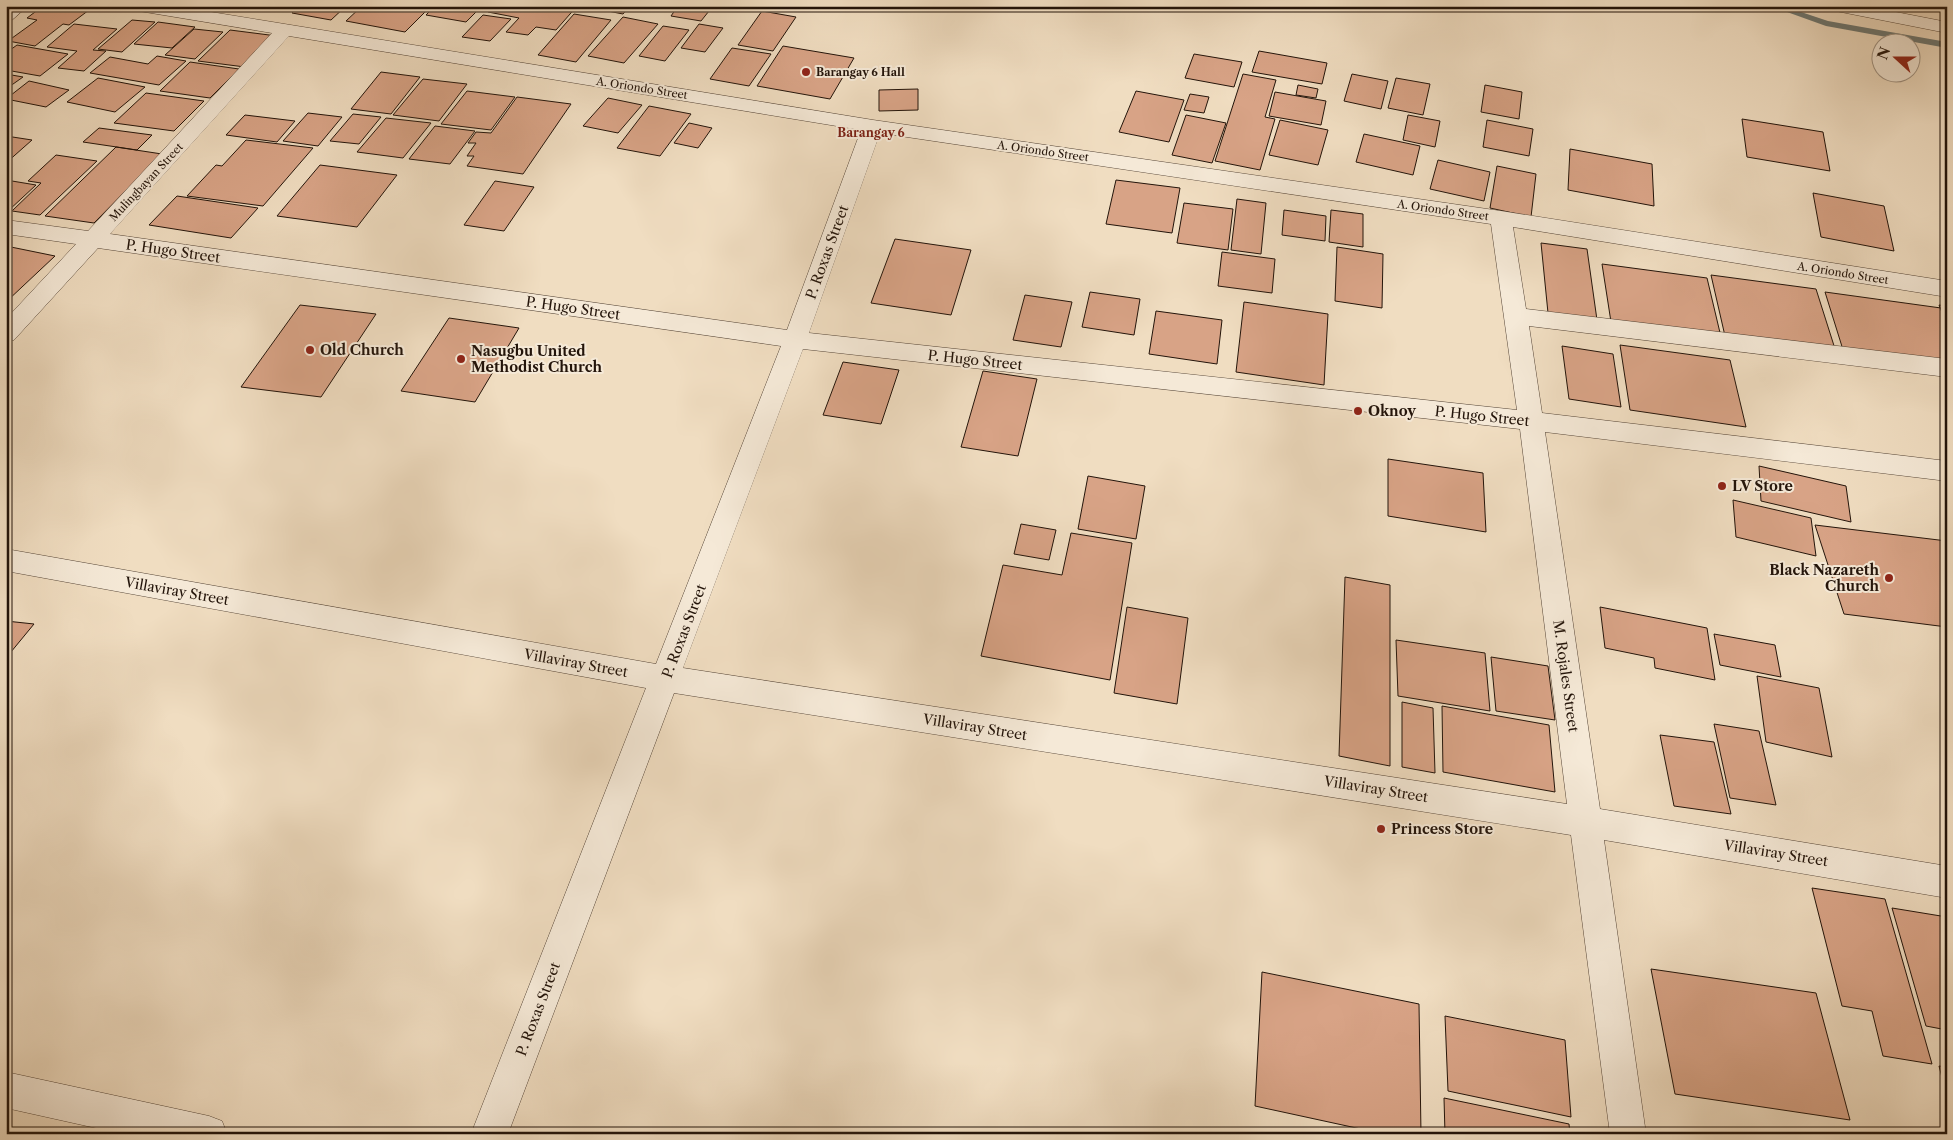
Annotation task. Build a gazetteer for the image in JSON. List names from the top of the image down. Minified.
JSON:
{"streets":{"street":["A. Oriondo Street","Mulingbayan Street","P. Hugo Street","P. Roxas Street","Villaviray Street","M. Rojales Street"]},"crossings":[["A. Oriondo Street","Mulingbayan Street"],["A. Oriondo Street","P. Roxas Street"],["A. Oriondo Street","M. Rojales Street"],["Mulingbayan Street","P. Hugo Street"],["P. Hugo Street","P. Roxas Street"],["P. Hugo Street","M. Rojales Street"],["P. Roxas Street","Villaviray Street"],["Villaviray Street","M. Rojales Street"]],"districts":["Barangay 6"],"places":["Barangay 6 Hall","Old Church","Nasugbu United Methodist Church","Oknoy","LV Store","Black Nazareth Church","Princess Store"],"north":"left"}
